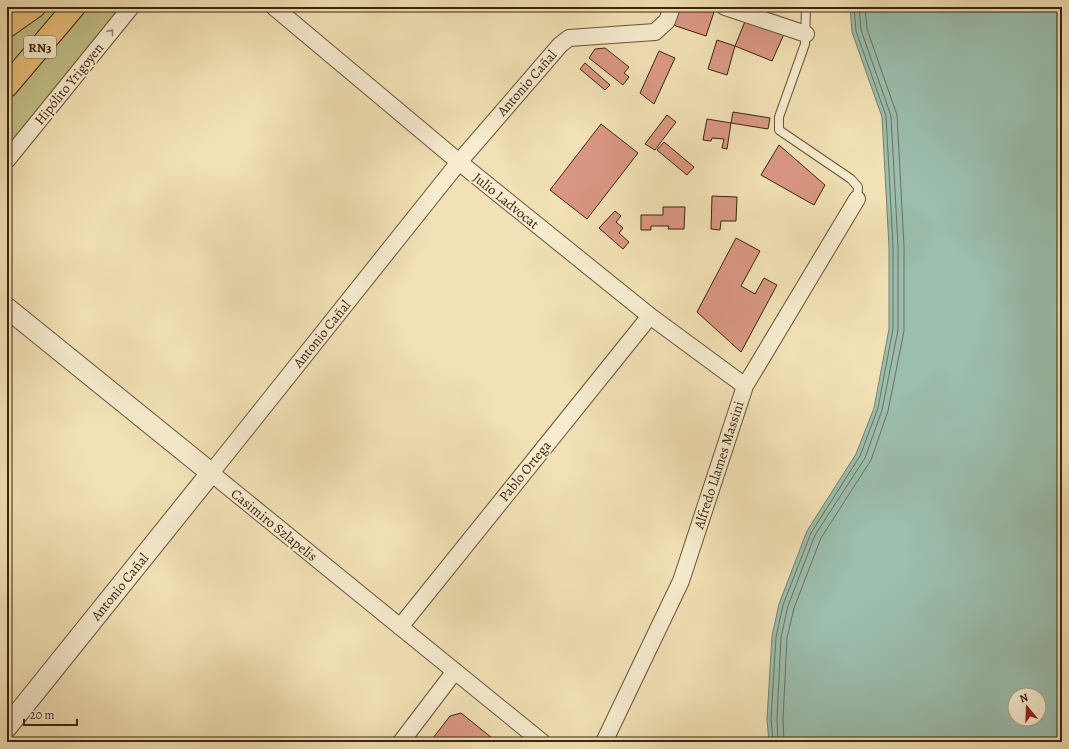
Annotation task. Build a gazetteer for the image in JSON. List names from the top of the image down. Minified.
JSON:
{"streets":{"highway":["RN3"],"street":["Antonio Cañal","Hipólito Yrigoyen","Julio Ladvocat","Alfredo Llames Massini","Pablo Ortega","Casimiro Szlapelis"]},"crossings":[["Antonio Cañal","Julio Ladvocat"],["Antonio Cañal","Casimiro Szlapelis"],["Julio Ladvocat","Alfredo Llames Massini"],["Julio Ladvocat","Pablo Ortega"],["Pablo Ortega","Casimiro Szlapelis"]],"one_way":["Hipólito Yrigoyen"],"scale_bar":"20 m","north":"top"}
